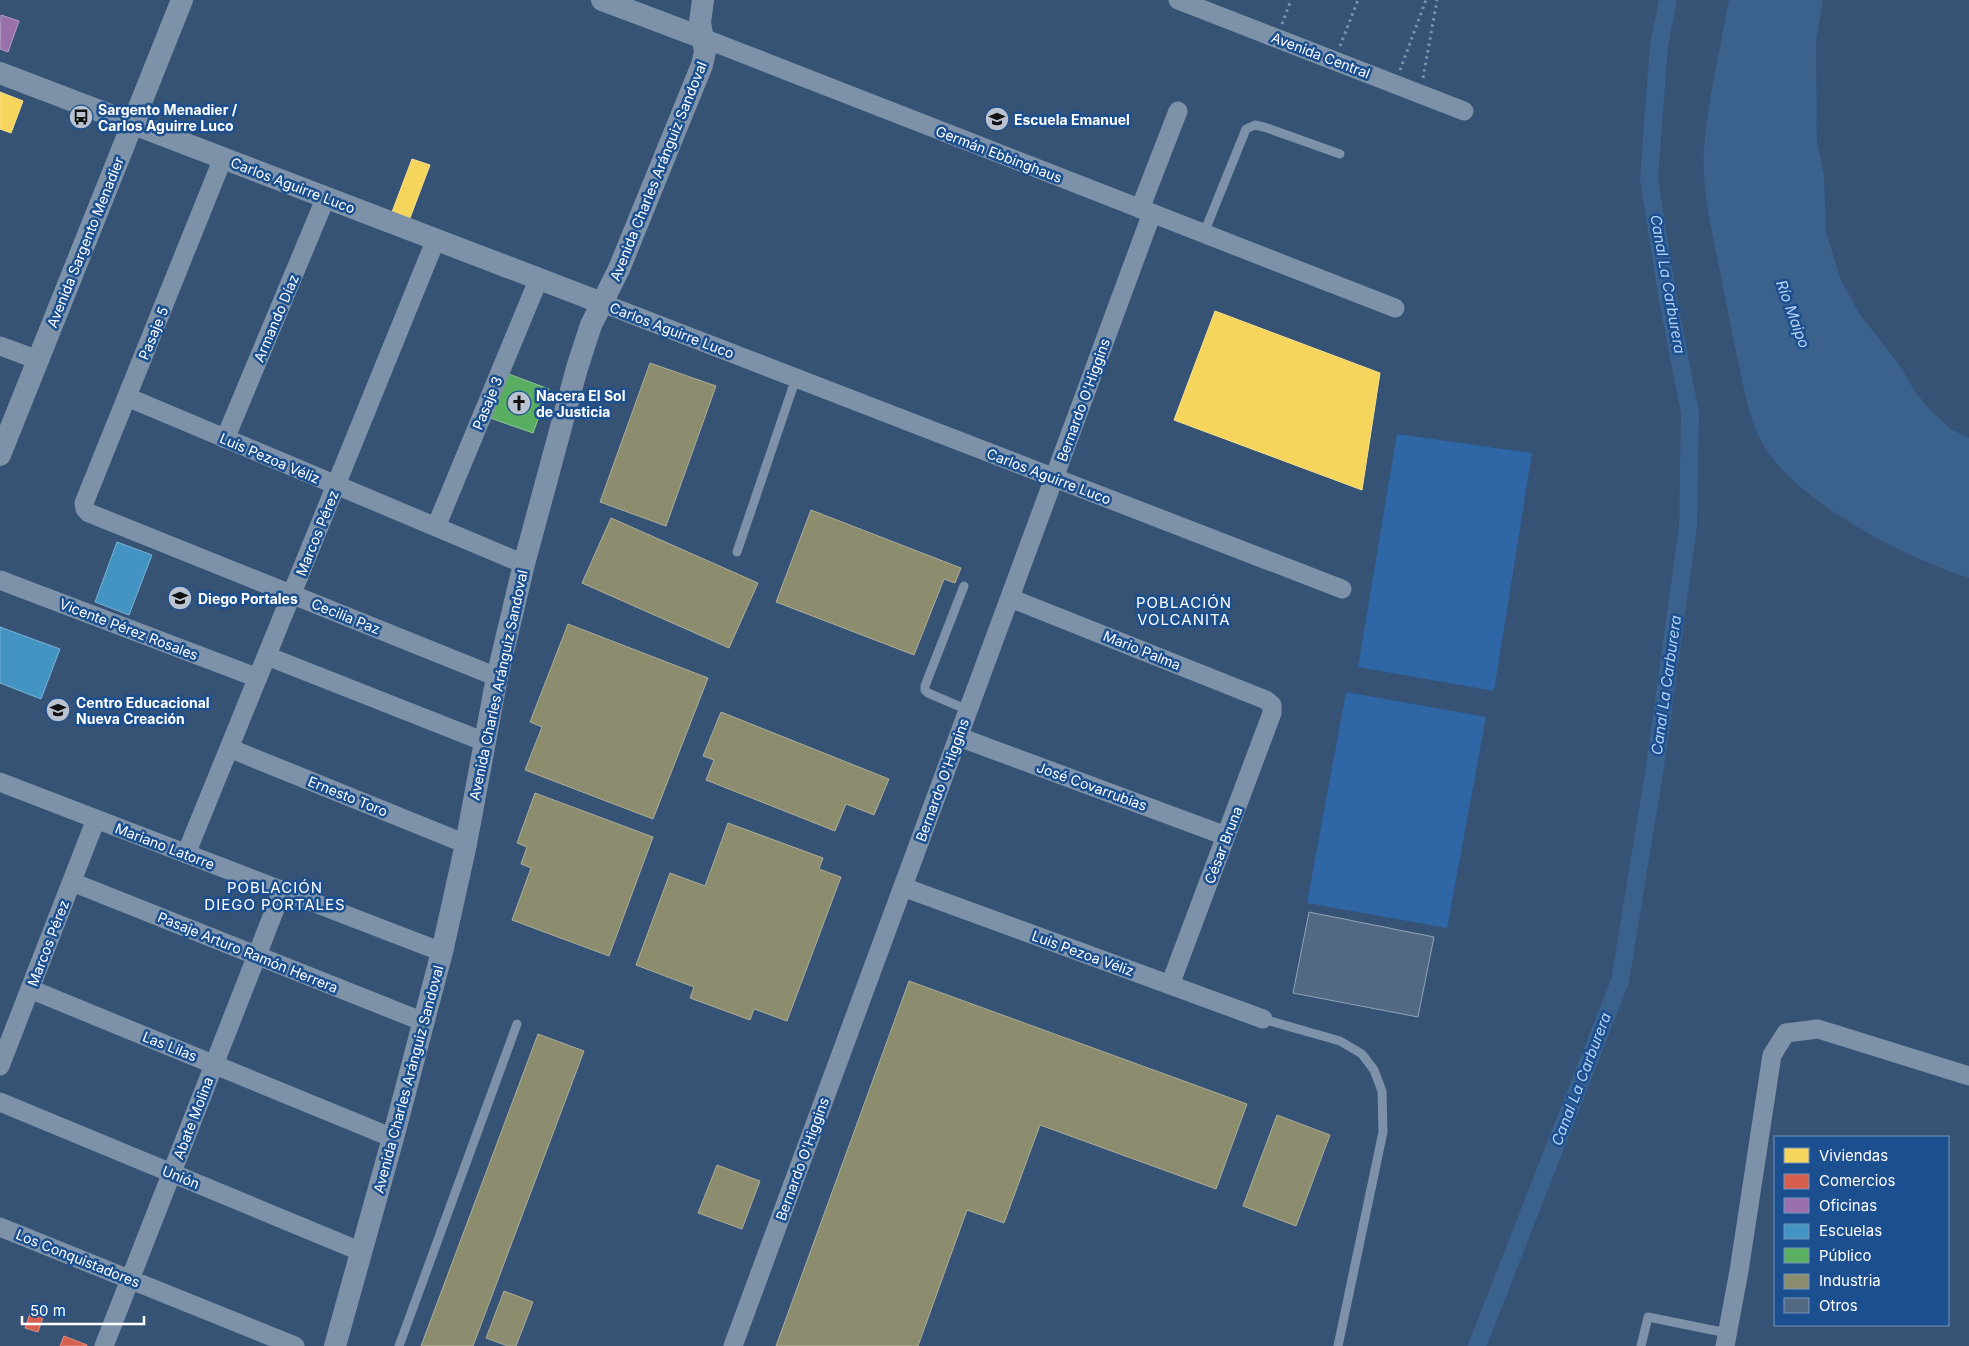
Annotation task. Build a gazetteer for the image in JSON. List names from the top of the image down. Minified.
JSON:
{"streets":{"street":["Avenida Central","Germán Ebbinghaus","Avenida Charles Aránguiz Sandoval","Carlos Aguirre Luco","Avenida Sargento Menadier","Armando Díaz","Pasaje 5","Bernardo O'Higgins","Pasaje 3","Luis Pezoa Véliz","Marcos Pérez","Cecilia Paz","Vicente Pérez Rosales","Mario Palma","José Covarrubias","Ernesto Toro","César Bruna","Mariano Latorre","Pasaje Arturo Ramón Herrera","Las Lilas","Abate Molina","Unión","Los Conquistadores"]},"crossings":[["Germán Ebbinghaus","Avenida Charles Aránguiz Sandoval"],["Germán Ebbinghaus","Bernardo O'Higgins"],["Avenida Charles Aránguiz Sandoval","Carlos Aguirre Luco"],["Avenida Charles Aránguiz Sandoval","Luis Pezoa Véliz"],["Avenida Charles Aránguiz Sandoval","Cecilia Paz"],["Avenida Charles Aránguiz Sandoval","Ernesto Toro"],["Avenida Charles Aránguiz Sandoval","Mariano Latorre"],["Avenida Charles Aránguiz Sandoval","Pasaje Arturo Ramón Herrera"],["Avenida Charles Aránguiz Sandoval","Las Lilas"],["Avenida Charles Aránguiz Sandoval","Unión"],["Carlos Aguirre Luco","Avenida Sargento Menadier"],["Carlos Aguirre Luco","Armando Díaz"],["Carlos Aguirre Luco","Pasaje 5"],["Carlos Aguirre Luco","Bernardo O'Higgins"],["Carlos Aguirre Luco","Pasaje 3"],["Carlos Aguirre Luco","Marcos Pérez"],["Armando Díaz","Luis Pezoa Véliz"],["Pasaje 5","Luis Pezoa Véliz"],["Pasaje 5","Cecilia Paz"],["Bernardo O'Higgins","Luis Pezoa Véliz"],["Bernardo O'Higgins","Mario Palma"],["Bernardo O'Higgins","José Covarrubias"],["Pasaje 3","Luis Pezoa Véliz"],["Luis Pezoa Véliz","Marcos Pérez"],["Luis Pezoa Véliz","César Bruna"],["Marcos Pérez","Cecilia Paz"],["Marcos Pérez","Vicente Pérez Rosales"],["Marcos Pérez","Ernesto Toro"],["Marcos Pérez","Mariano Latorre"],["Marcos Pérez","Pasaje Arturo Ramón Herrera"],["Marcos Pérez","Las Lilas"],["Mario Palma","César Bruna"],["José Covarrubias","César Bruna"],["Mariano Latorre","Abate Molina"],["Pasaje Arturo Ramón Herrera","Abate Molina"],["Las Lilas","Abate Molina"],["Abate Molina","Unión"],["Abate Molina","Los Conquistadores"]],"districts":["POBLACIÓN VOLCANITA","POBLACIÓN DIEGO PORTALES"],"water":["Canal La Carburera","Río Maipo"],"places":{"bus stop":["Sargento Menadier / Carlos Aguirre Luco"],"school or university":["Escuela Emanuel","Diego Portales","Centro Educacional Nueva Creación"],"church":["Nacera El Sol de Justicia"]},"legend":["Viviendas","Comercios","Oficinas","Escuelas","Público","Industria","Otros"],"scale_bar":"50 m"}
